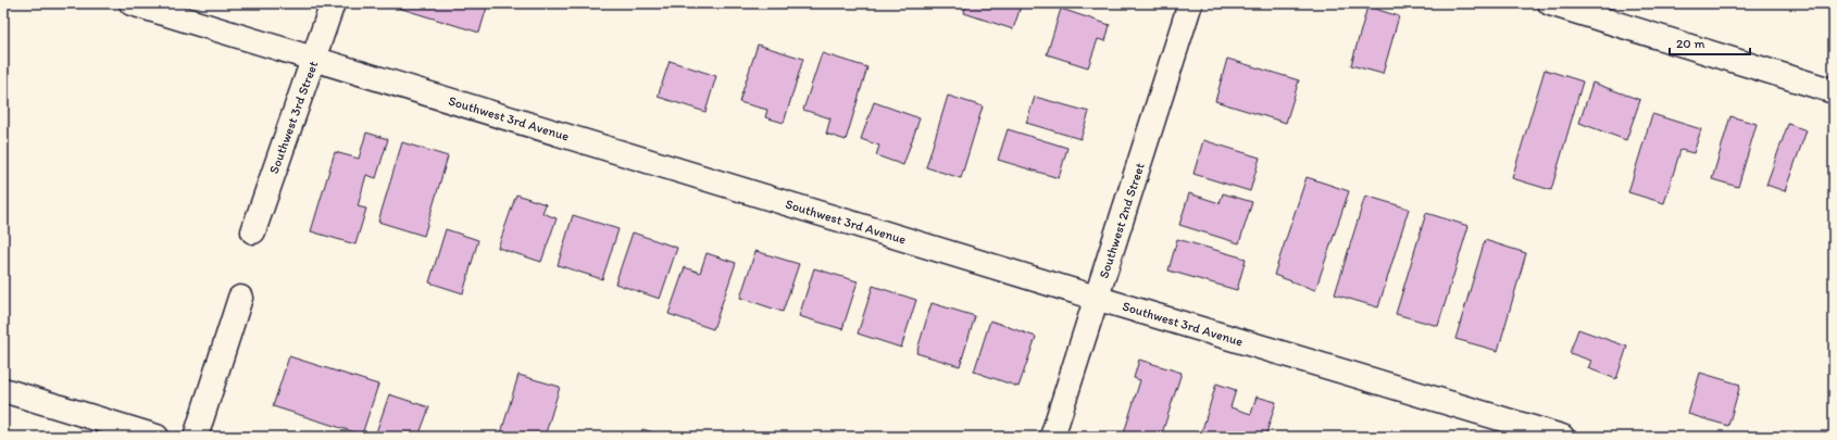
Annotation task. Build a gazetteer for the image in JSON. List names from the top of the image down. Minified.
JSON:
{"streets":{"street":["Southwest 3rd Street","Southwest 3rd Avenue","Southwest 2nd Street"]},"crossings":[["Southwest 3rd Street","Southwest 3rd Avenue"],["Southwest 3rd Avenue","Southwest 2nd Street"]],"scale_bar":"20 m"}
